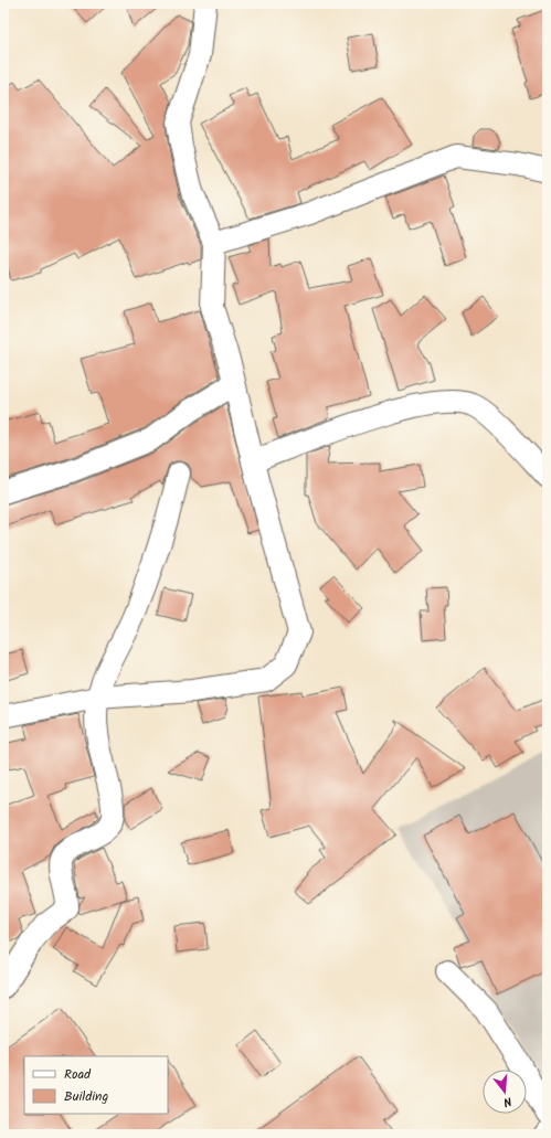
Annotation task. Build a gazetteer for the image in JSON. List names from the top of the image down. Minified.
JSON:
{"legend":["Road","Building"],"north":"bottom"}
